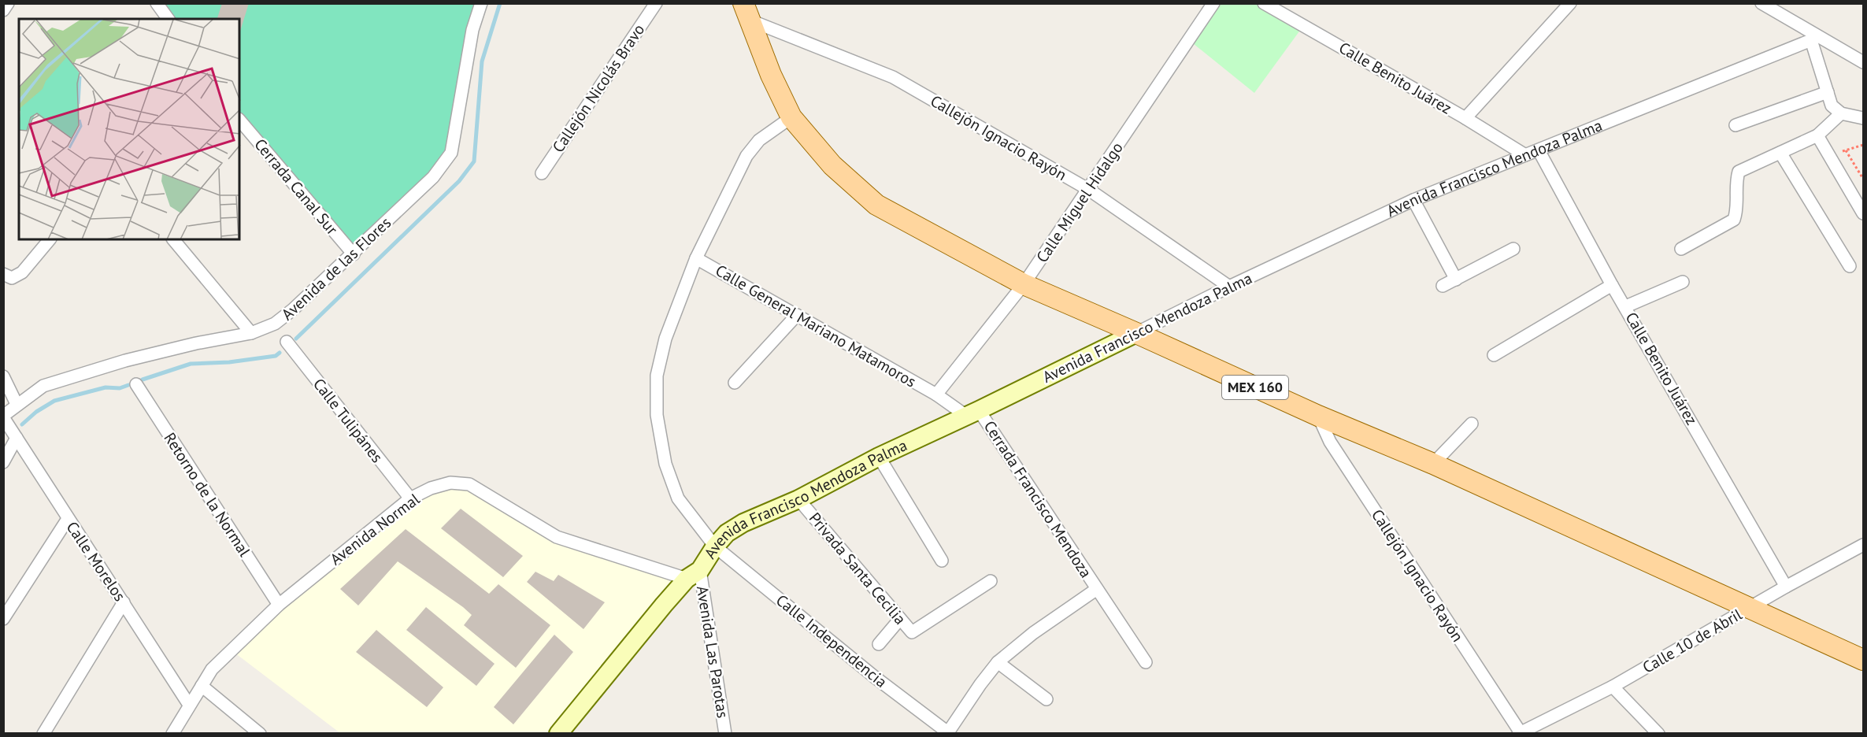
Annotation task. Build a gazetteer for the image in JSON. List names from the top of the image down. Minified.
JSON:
{"streets":{"main road":["MEX 160"],"street":["Calle Benito Juárez","Callejón Nicolás Bravo","Callejón Ignacio Rayón","Avenida Francisco Mendoza Palma","Cerrada Canal Sur","Calle Miguel Hidalgo","Avenida de las Flores","Calle General Mariano Matamoros","Calle Tulipánes","Retorno de la Normal","Cerrada Francisco Mendoza","Avenida Normal","Calle Morelos","Privada Santa Cecilia","Calle Independencia","Calle 10 de Abril","Avenida Las Parotas"]},"crossings":[["Calle Benito Juárez","Avenida Francisco Mendoza Palma"],["Calle Benito Juárez","Calle 10 de Abril"],["Callejón Ignacio Rayón","Avenida Francisco Mendoza Palma"],["Callejón Ignacio Rayón","Calle Miguel Hidalgo"],["Callejón Ignacio Rayón","MEX 160"],["Callejón Ignacio Rayón","Calle 10 de Abril"],["Avenida Francisco Mendoza Palma","Calle General Mariano Matamoros"],["Avenida Francisco Mendoza Palma","MEX 160"],["Avenida Francisco Mendoza Palma","Cerrada Francisco Mendoza"],["Avenida Francisco Mendoza Palma","Avenida Normal"],["Avenida Francisco Mendoza Palma","Privada Santa Cecilia"],["Avenida Francisco Mendoza Palma","Calle Independencia"],["Avenida Francisco Mendoza Palma","Avenida Las Parotas"],["Cerrada Canal Sur","Avenida de las Flores"],["Calle Miguel Hidalgo","Calle General Mariano Matamoros"],["Calle Miguel Hidalgo","MEX 160"],["Avenida de las Flores","Calle Morelos"],["Calle General Mariano Matamoros","Cerrada Francisco Mendoza"],["Calle General Mariano Matamoros","Calle Independencia"],["MEX 160","Calle Independencia"],["MEX 160","Calle 10 de Abril"],["Calle Tulipánes","Avenida Normal"],["Retorno de la Normal","Avenida Normal"],["Cerrada Francisco Mendoza","Calle Independencia"],["Avenida Normal","Calle Morelos"],["Avenida Normal","Avenida Las Parotas"]]}
